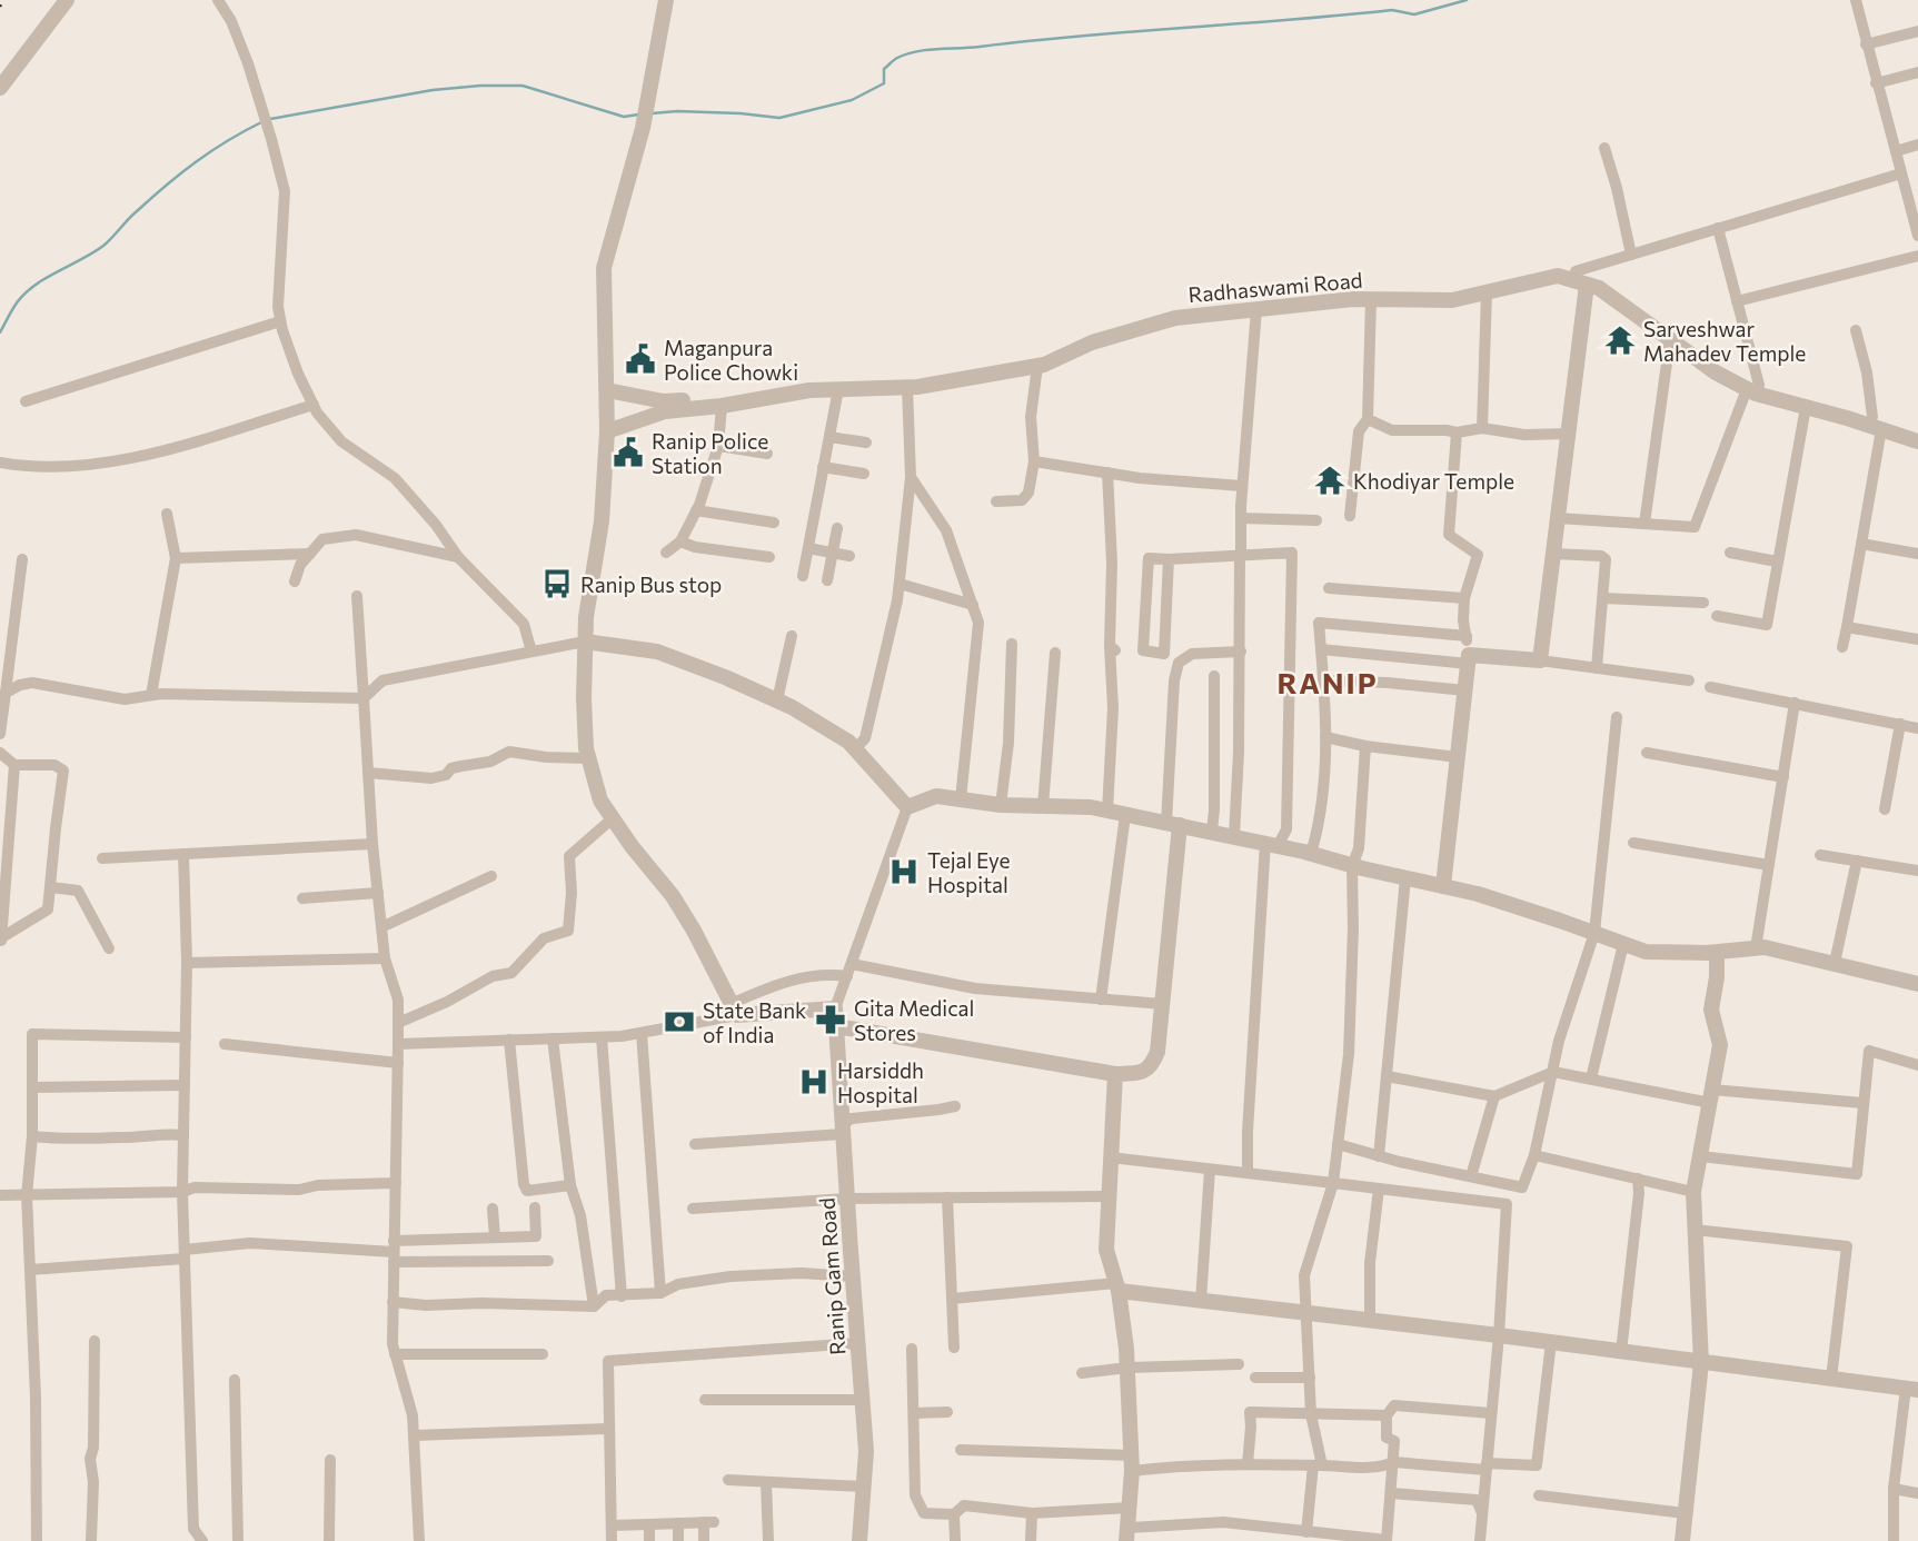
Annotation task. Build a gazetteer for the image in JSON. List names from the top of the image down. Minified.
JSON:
{"streets":{"street":["Radhaswami Road","Ranip Gam Road"]},"districts":["RANIP"],"places":{"temple":["Sarveshwar Mahadev Temple","Khodiyar Temple"],"public building":["Maganpura Police Chowki","Ranip Police Station"],"bus stop":["Ranip Bus stop"],"hospital":["Tejal Eye Hospital","Harsiddh Hospital"],"pharmacy":["Gita Medical Stores"],"bank":["State Bank of India"]}}
